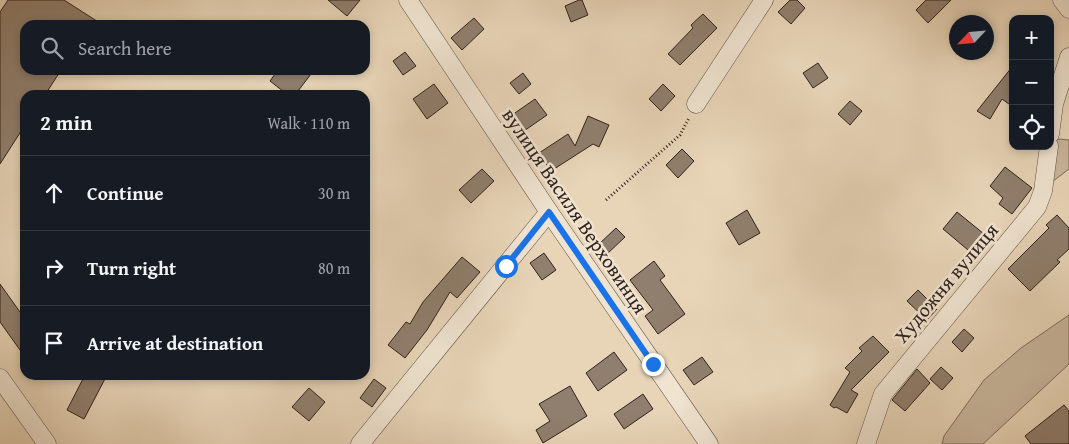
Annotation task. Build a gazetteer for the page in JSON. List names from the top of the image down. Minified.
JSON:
{"streets":{"street":["вулиця Василя Верховинця","Художня вулиця"]},"north":"bottom left","page":{"map_buttons":["+","−"],"search":"Search here","heading":["2 min","Walk · 110 m"],"list":[["Continue","30 m"],["Turn right","80 m"],"Arrive at destination"]}}
